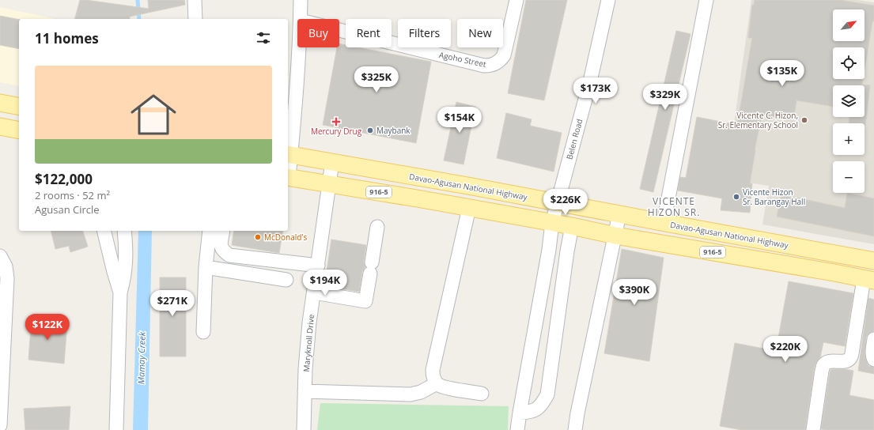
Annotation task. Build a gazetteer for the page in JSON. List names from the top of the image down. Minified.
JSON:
{"streets":{"main road":["Davao-Agusan National Highway","916-5"],"street":["Agoho Street","Belen Road","Maryknoll Drive"]},"crossings":[["Belen Road","Davao-Agusan National Highway"],["Belen Road","916-5"],["Davao-Agusan National Highway","Maryknoll Drive"],["916-5","Maryknoll Drive"]],"districts":["VICENTE HIZON SR."],"water":["Mamay Creek"],"places":{"other":["Vicente C. Hizon, Sr. Elementary School","Maybank","Vicente Hizon Sr. Barangay Hall","McDonald's"],"health":["Mercury Drug"]},"north":"top right","page":{"map_buttons":["+","−"],"chip":["Buy","Rent","Filters","New"],"heading":"11 homes","list":[{"name":"$122,000","note":"2 rooms · 52 m² · Agusan Circle"}],"price":["$135K","$325K","$173K","$329K","$154K","$226K","$194K","$390K","$271K","$122K","$220K"]}}
